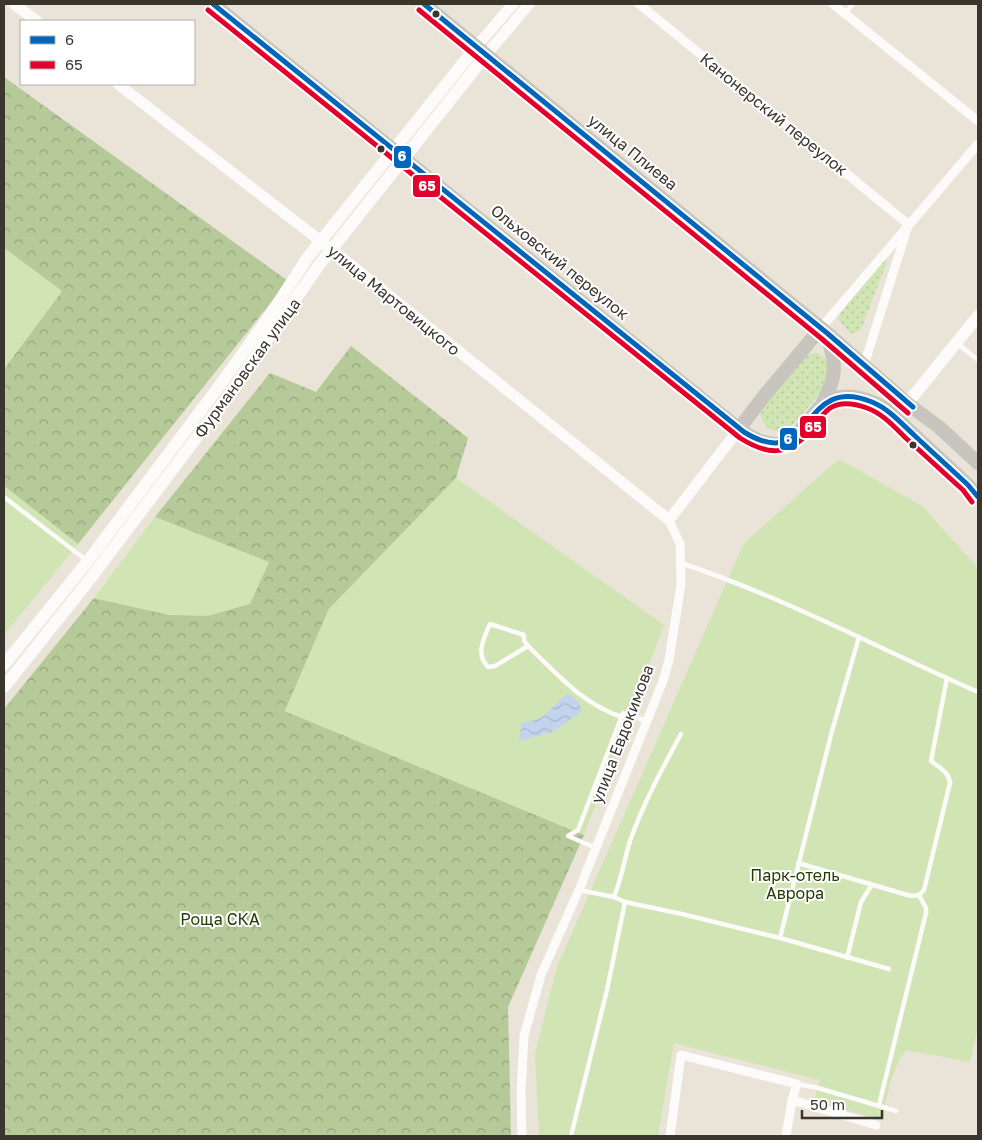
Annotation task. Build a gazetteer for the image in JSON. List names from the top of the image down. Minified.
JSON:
{"streets":{"main road":["улица Плиева","Ольховский переулок","Фурмановская улица"],"street":["Канонерский переулок","улица Мартовицкого","улица Евдокимова"]},"crossings":[["улица Плиева","Ольховский переулок"],["улица Плиева","Фурмановская улица"],["Ольховский переулок","Фурмановская улица"],["улица Мартовицкого","Фурмановская улица"],["улица Мартовицкого","улица Евдокимова"]],"parks":["Парк-отель Аврора","Роща СКА"],"lines":["transit line 6","transit line 65"],"legend":["6","65"],"scale_bar":"50 m"}
